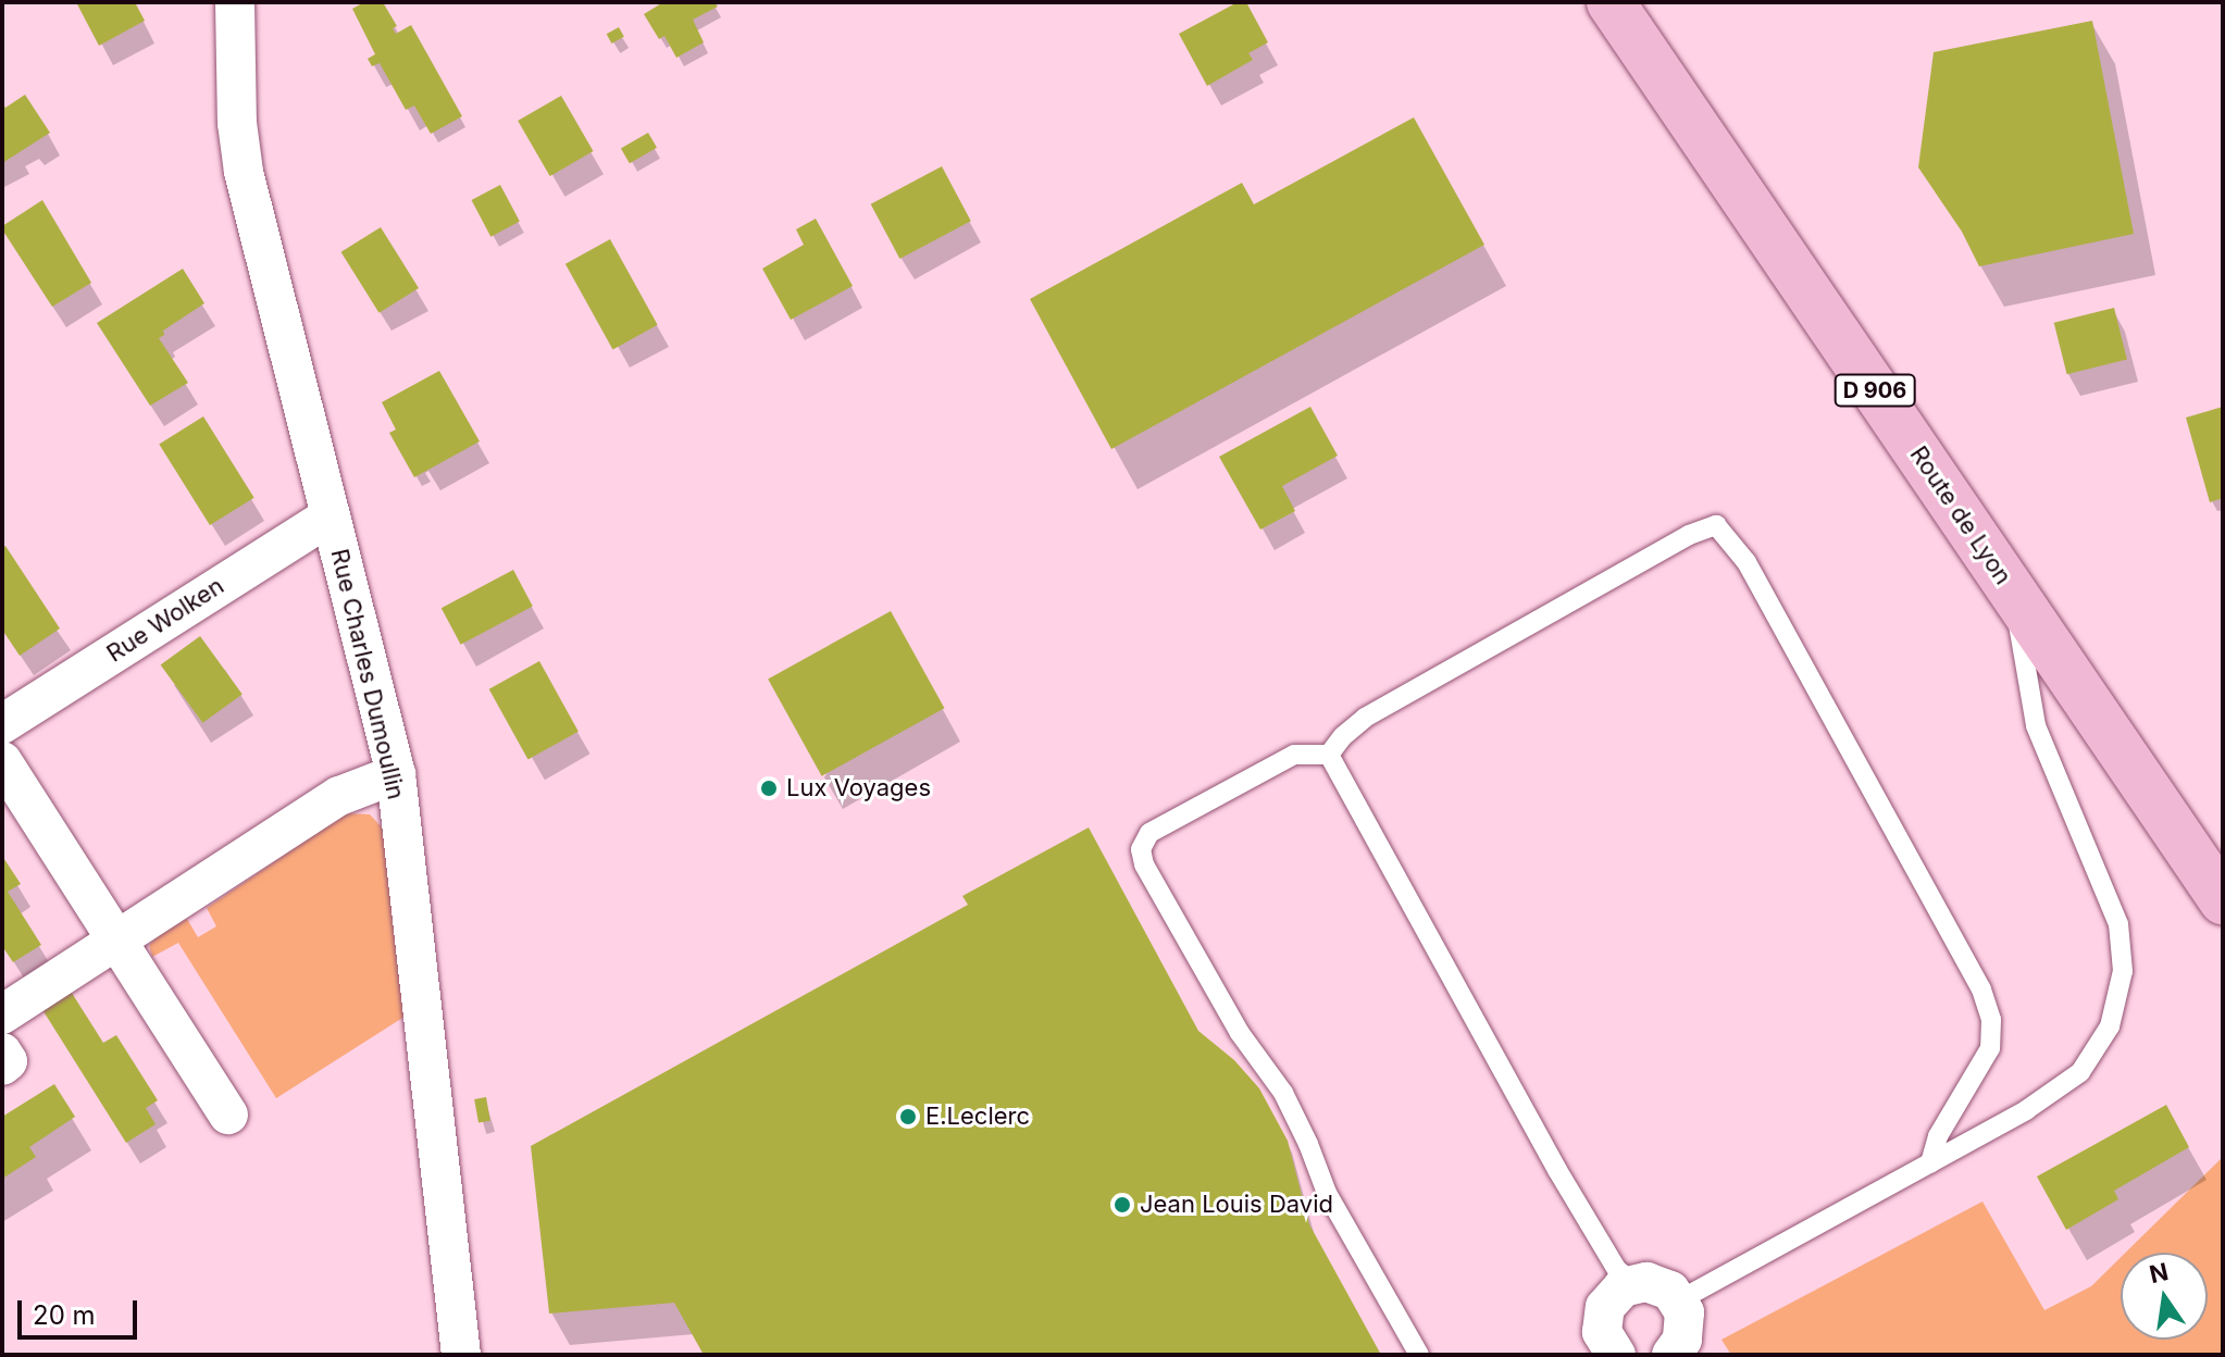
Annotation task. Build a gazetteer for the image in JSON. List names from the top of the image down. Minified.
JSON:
{"streets":{"main road":["D 906","Route de Lyon"],"street":["Rue Wolken","Rue Charles Dumoullin"]},"crossings":[["Rue Wolken","Rue Charles Dumoullin"]],"places":["Lux Voyages","E.Leclerc","Jean Louis David"],"scale_bar":"20 m","north":"top"}
